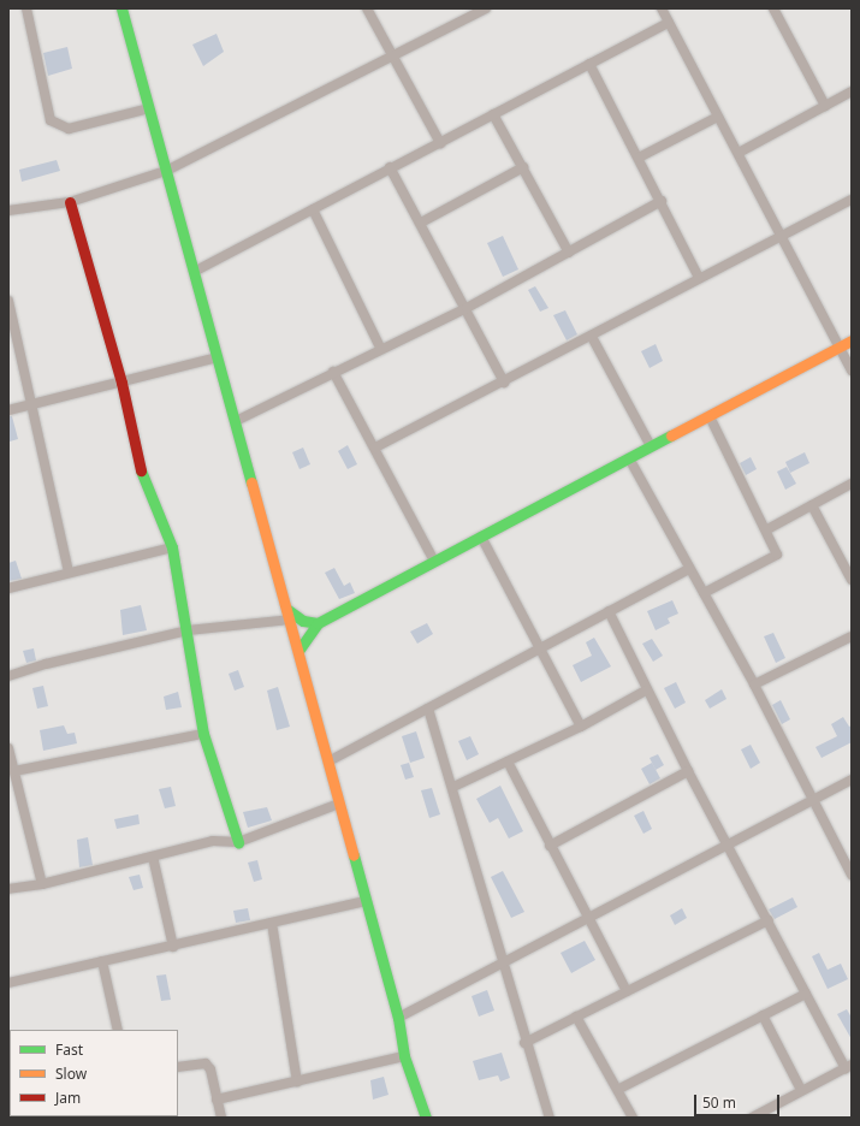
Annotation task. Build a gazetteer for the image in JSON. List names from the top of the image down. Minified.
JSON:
{"legend":["Fast","Slow","Jam"],"scale_bar":"50 m"}
